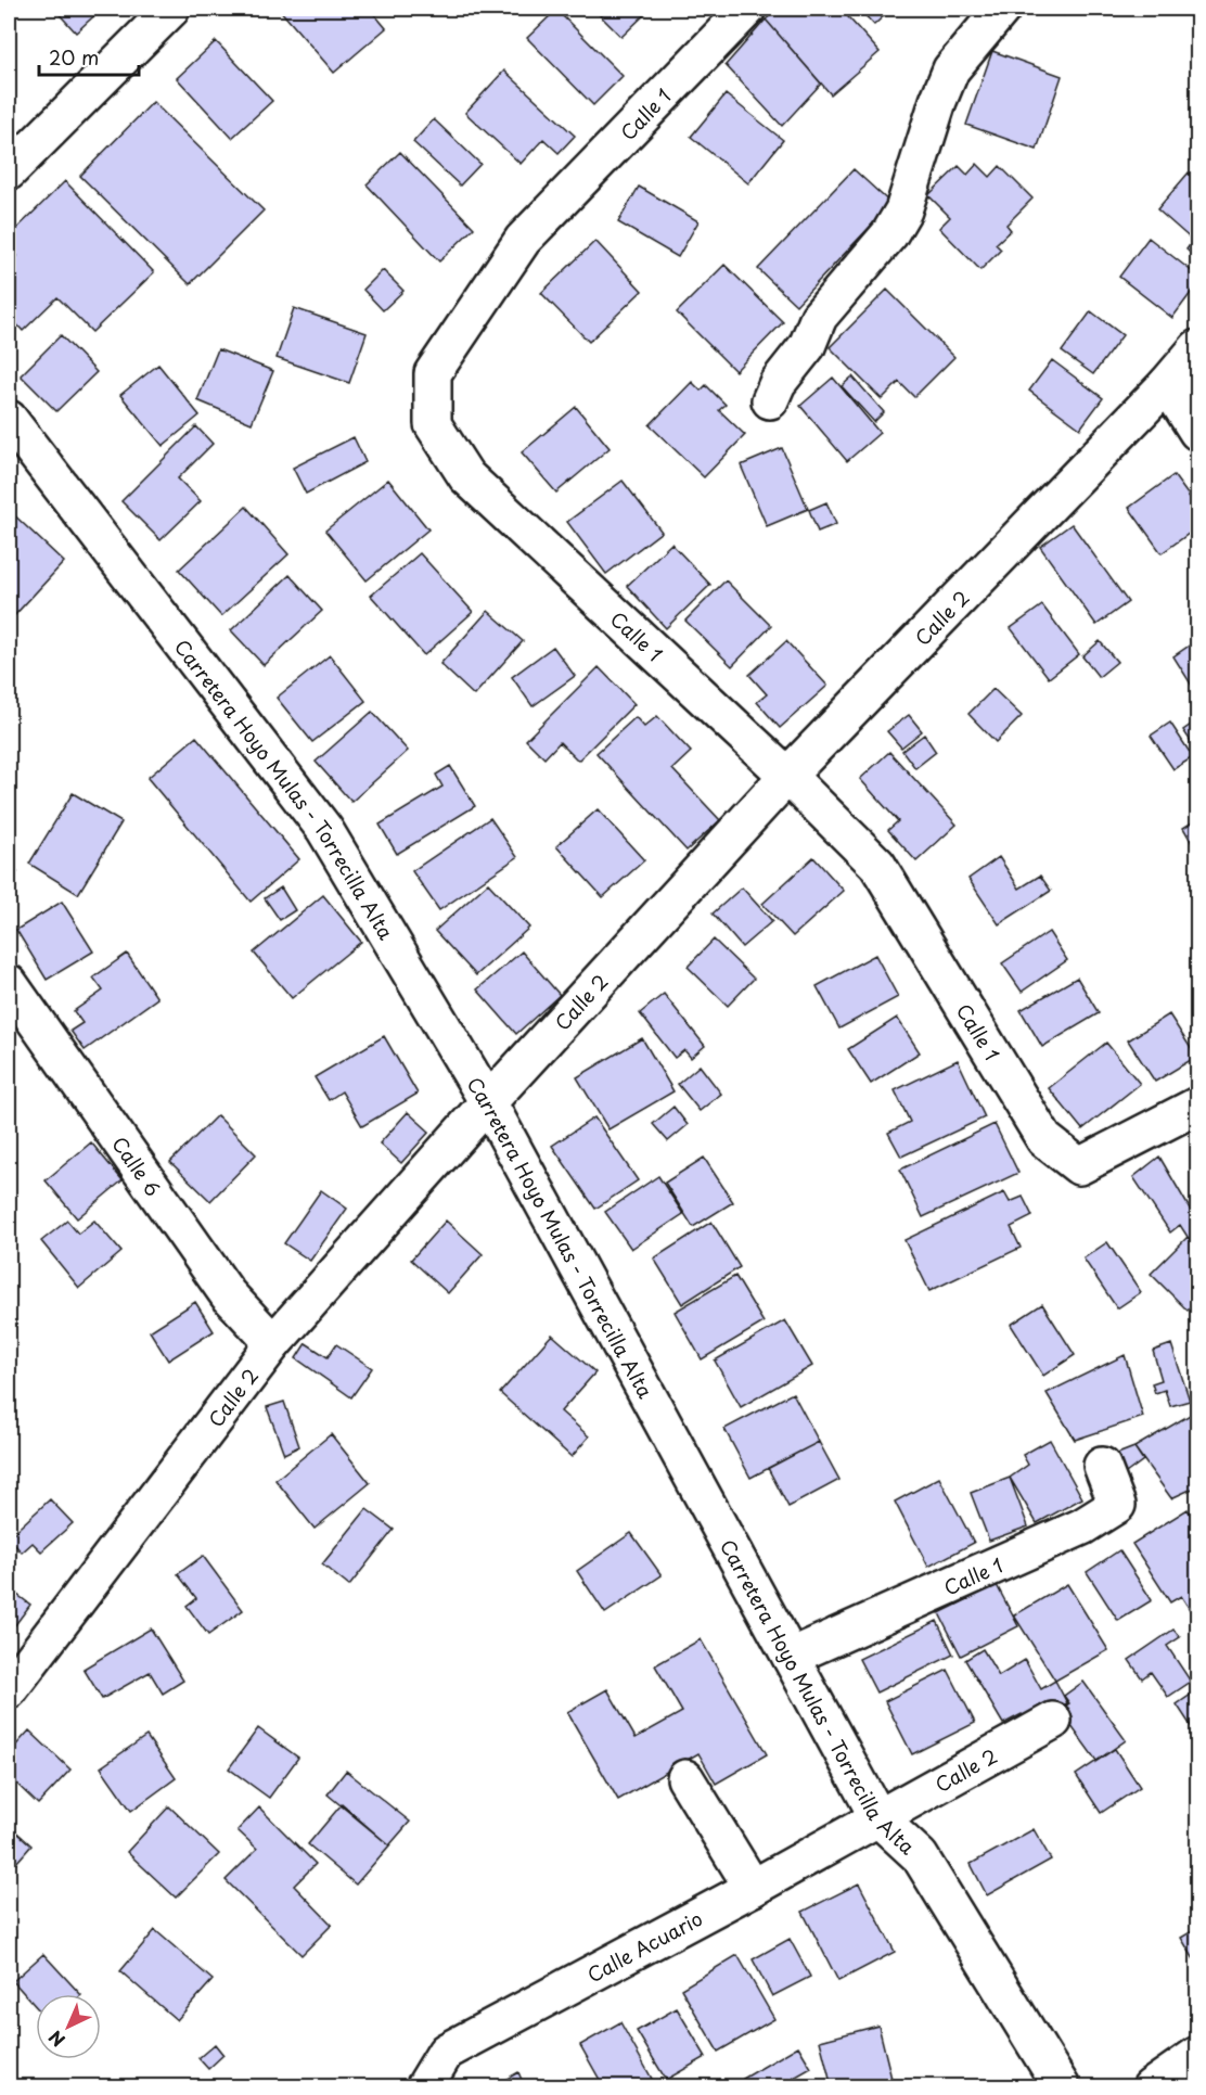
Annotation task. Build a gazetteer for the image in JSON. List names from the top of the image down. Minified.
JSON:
{"streets":{"street":["Calle 1","Calle 2","Carretera Hoyo Mulas - Torrecilla Alta","Calle 6","Calle Acuario"]},"crossings":[["Calle 1","Calle 2"],["Calle 1","Carretera Hoyo Mulas - Torrecilla Alta"],["Calle 2","Carretera Hoyo Mulas - Torrecilla Alta"],["Calle 2","Calle 6"],["Calle 2","Calle Acuario"],["Carretera Hoyo Mulas - Torrecilla Alta","Calle Acuario"]],"scale_bar":"20 m","north":"bottom left"}
